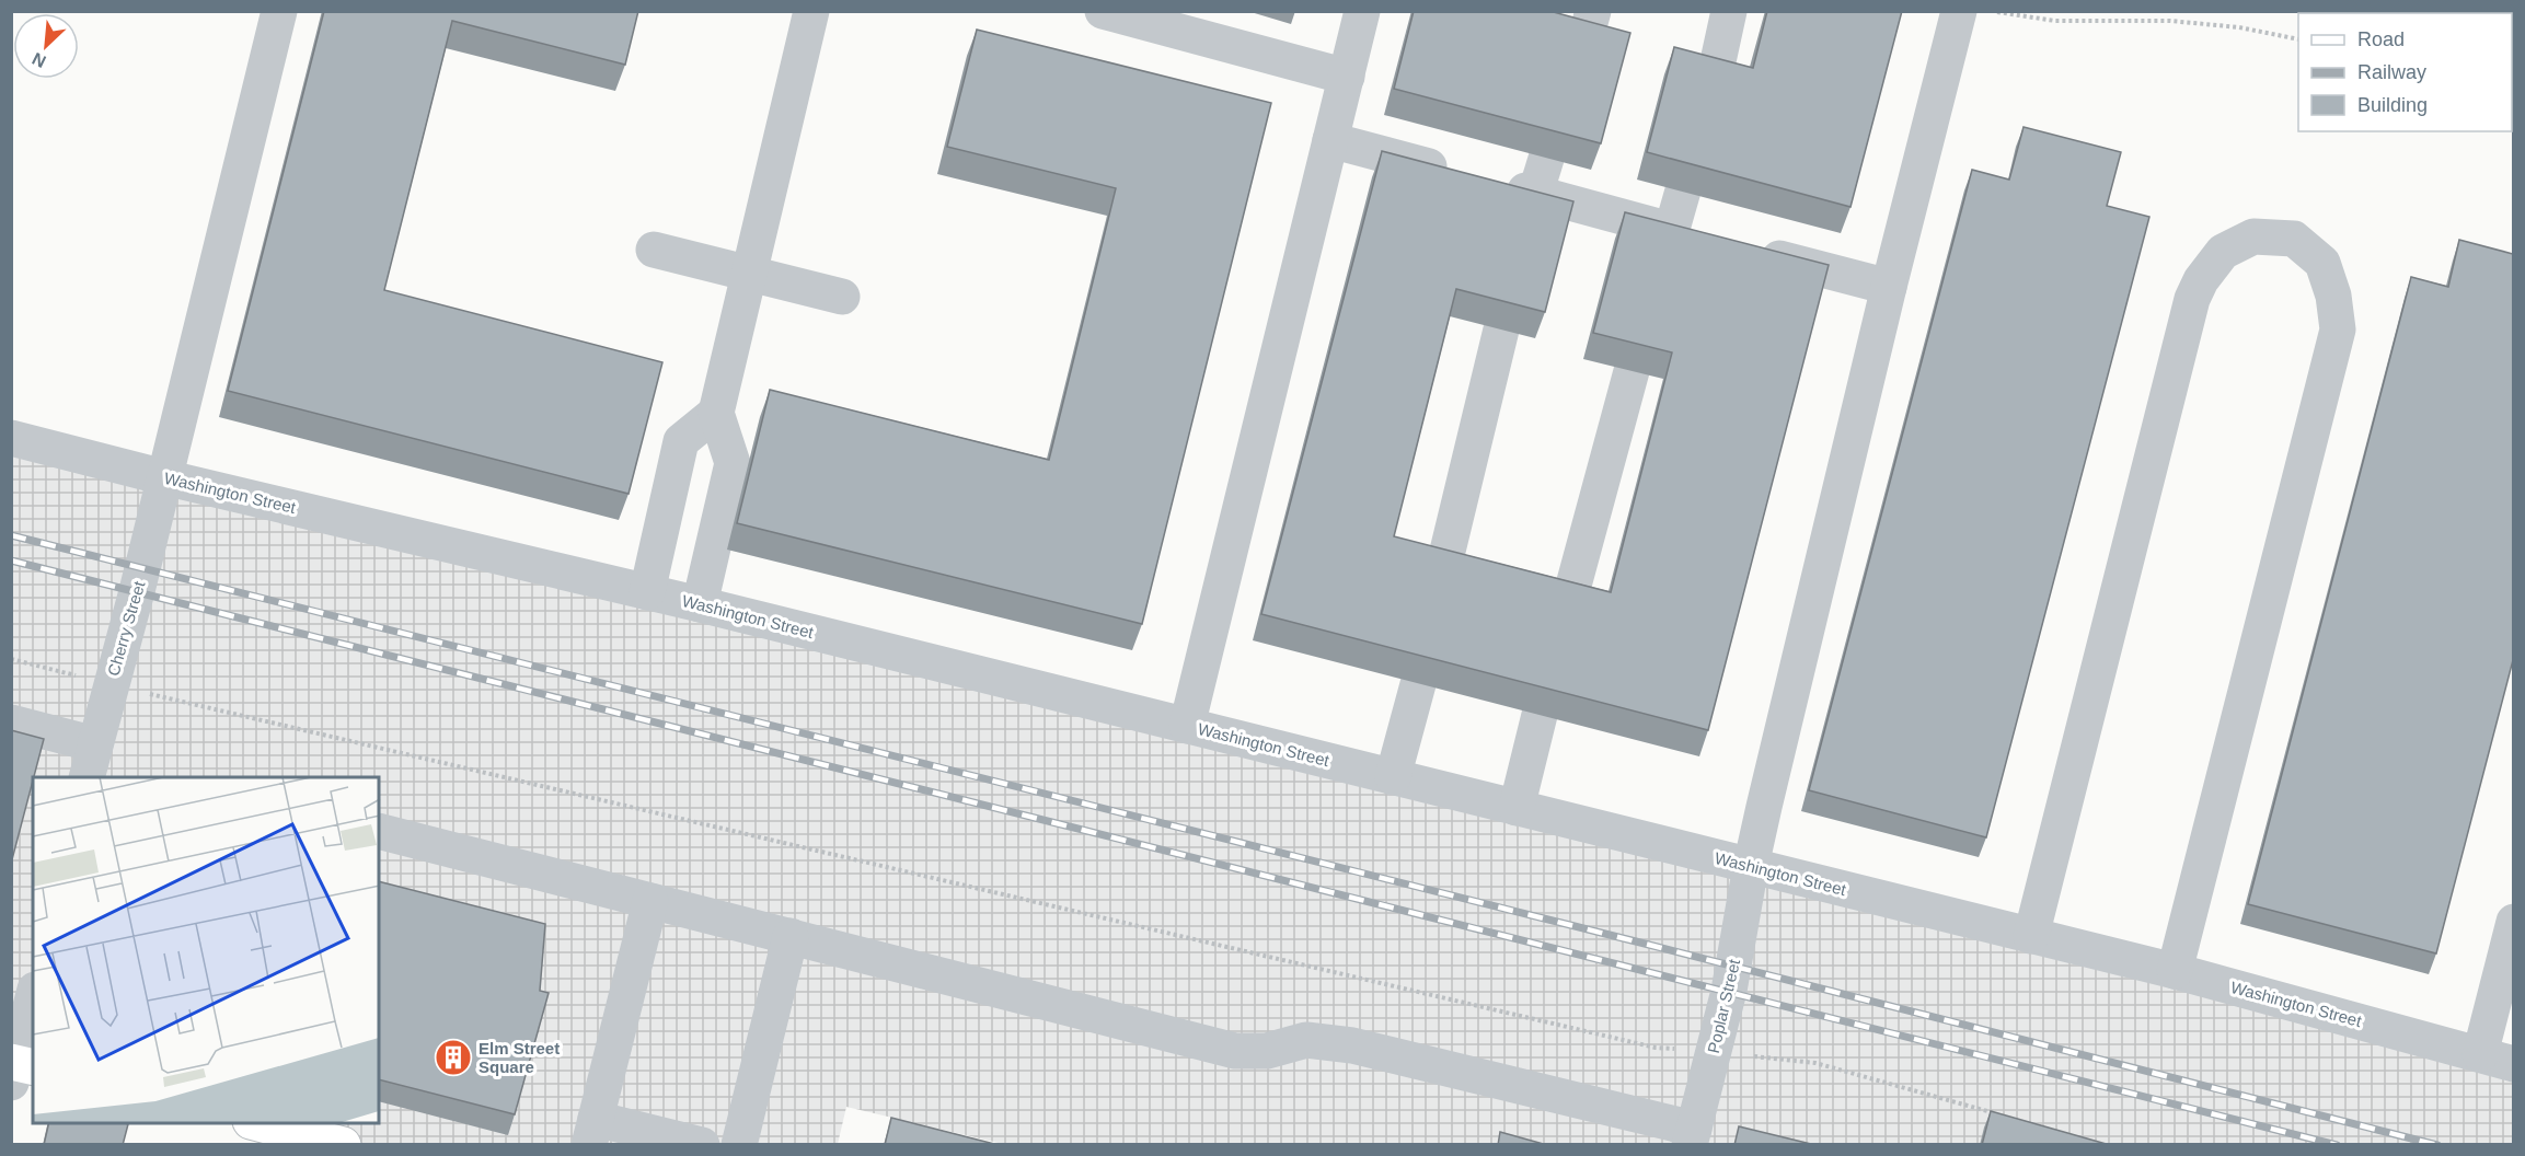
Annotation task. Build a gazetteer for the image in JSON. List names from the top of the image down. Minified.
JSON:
{"streets":{"street":["Washington Street","Cherry Street","Poplar Street"]},"crossings":[["Washington Street","Cherry Street"],["Washington Street","Poplar Street"]],"places":{"building":["Elm Street Square"]},"legend":["Road","Railway","Building"],"north":"bottom left"}
